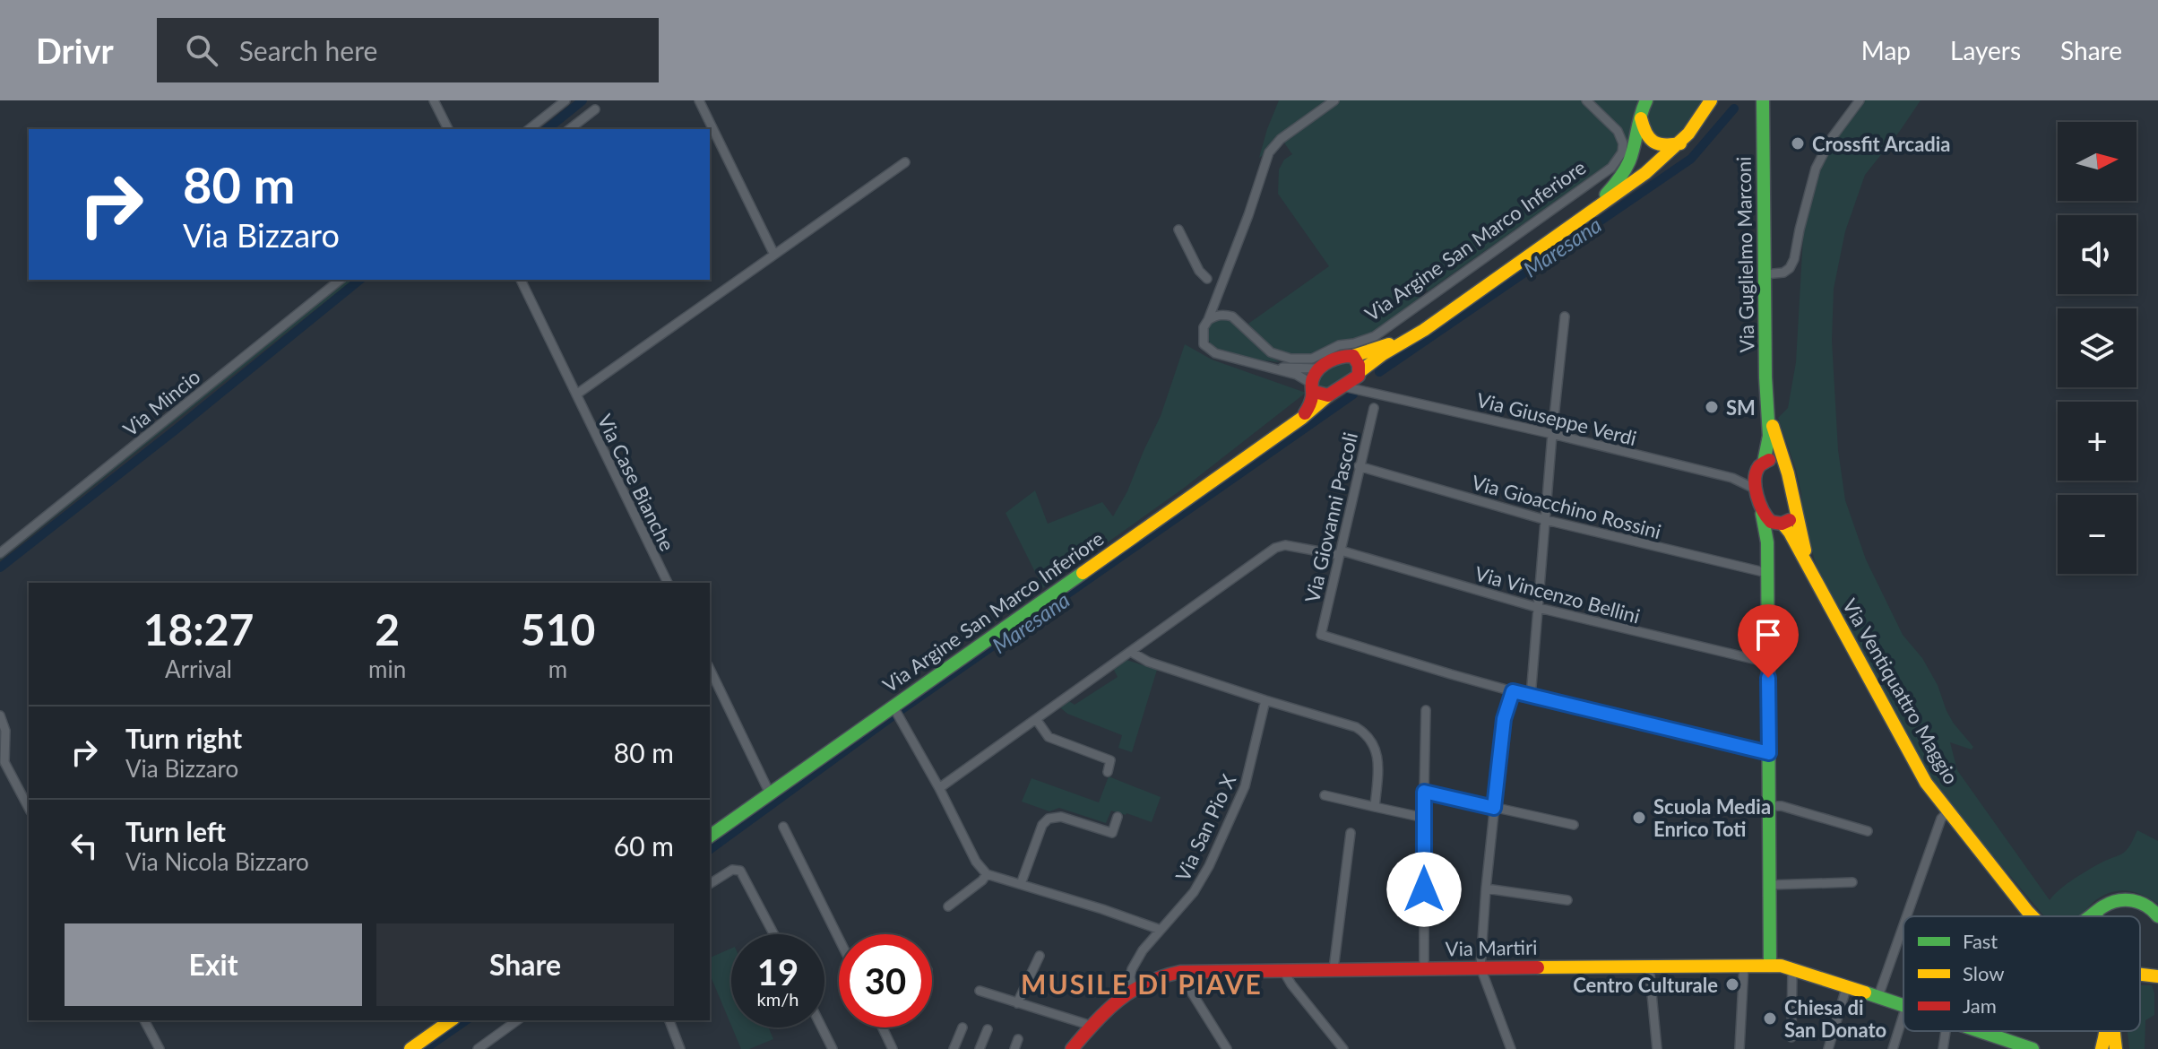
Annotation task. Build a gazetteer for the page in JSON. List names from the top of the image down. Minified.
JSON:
{"streets":{"street":["Via Argine San Marco Inferiore","Via Guglielmo Marconi","Via Mincio","Via Giuseppe Verdi","Via Case Bianche","Via Gioacchino Rossini","Via Giovanni Pascoli","Via Vincenzo Bellini","Via Ventiquattro Maggio","Via San Pio X","Via Martiri"]},"crossings":[["Via Argine San Marco Inferiore","Via Giuseppe Verdi"],["Via Guglielmo Marconi","Via Giuseppe Verdi"],["Via Guglielmo Marconi","Via Ventiquattro Maggio"],["Via Gioacchino Rossini","Via Giovanni Pascoli"],["Via Giovanni Pascoli","Via Vincenzo Bellini"],["Via San Pio X","Via Martiri"]],"districts":["MUSILE DI PIAVE"],"water":["Maresana"],"places":["Crossfit Arcadia","SM","Scuola Media Enrico Toti","Centro Culturale","Chiesa di San Donato"],"legend":["Fast","Slow","Jam"],"north":"right","page":{"header":"Drivr","search":"Search here","nav":["Map","Layers","Share"],"map_buttons":["+","−"],"turn":["80 m","Via Bizzaro"],"eta":["18:27","Arrival","2","min","510","m"],"list":[{"name":"Turn right","note":"Via Bizzaro","value":"80 m"},{"name":"Turn left","note":"Via Nicola Bizzaro","value":"60 m"}],"buttons":["Exit","Share"],"speed":"19 km/h","limit":"30"}}
